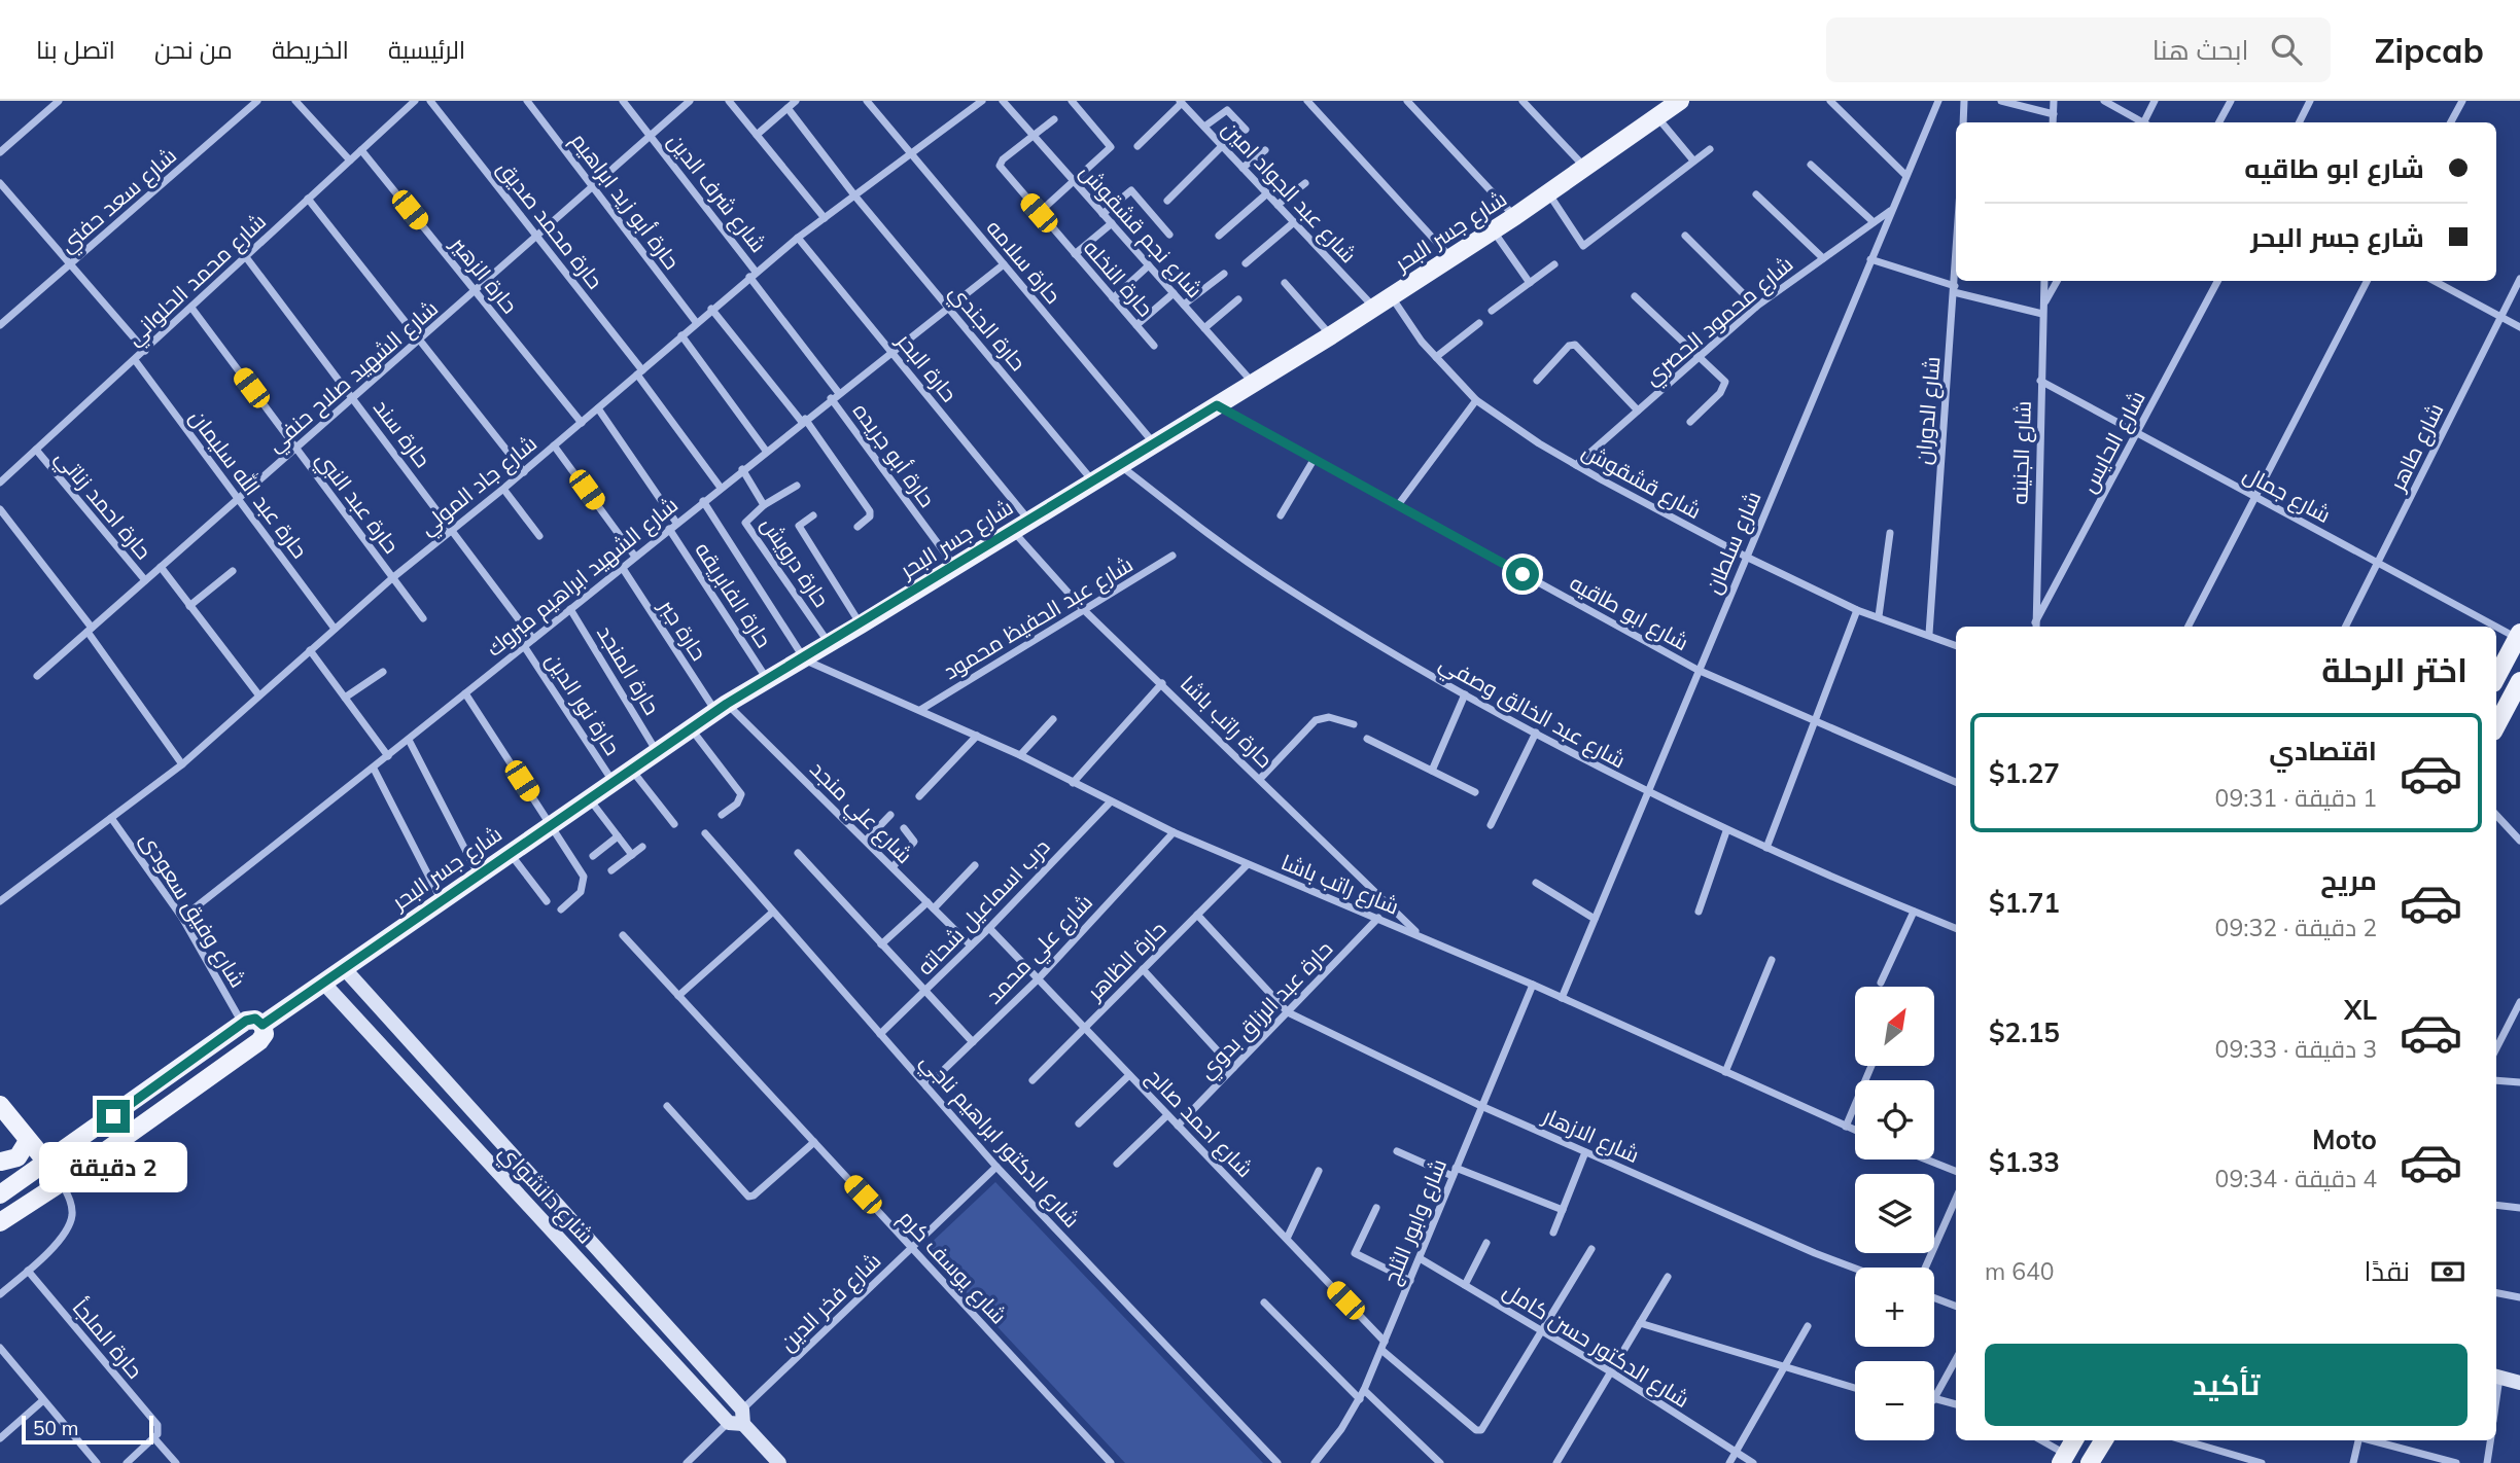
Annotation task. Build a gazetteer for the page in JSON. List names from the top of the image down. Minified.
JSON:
{"streets":{"main road":["شارع جسر البحر"],"street":["شارع عبد الجواد امين","شارع شرف الدين","شارع سعد حفني","حارة أبو زيد ابراهيم","حارة محمد صديق","شارع نجم قشقوش","حارة سلامه","حارة الزهير","حارة النخله","شارع محمد الحلواني","شارع محمود الحصري","حارة الجندي","حارة البحر","شارع الشهيد صلاح حنفي","شارع الدوران","حارة سند","شارع الحايس","شارع طاهر","شارع الجنينه","حارة أبو جريده","شارع قشقوش","حارة عبد الله سليمان","شارع جاد المولي","شارع جمال","حارة عبد النبي","حارة احمد زناتي","شارع سلطان","حارة درويش","شارع الشهيد ابراهيم مبروك","حارة الفابريقه","شارع ابو طاقيه","شارع عبد الحفيظ محمود","حارة جبر","حارة المنجد","حارة نور الدين","شارع عبد الخالق وصفي","حارة راتب باشا","شارع علي منجد","شارع راتب باشا","درب اسماعيل شحاته","شارع وفيق سعودى","شارع علي محمد","حارة الظاهر","حارة عبد الرزاق بدوي","شارع احمد صالح","شارع الازهار","شارع الدكتور ابراهيم ناجي","شارع دانشواي","شارع وابور الثلج","شارع يوسف كرم","شارع فخر الدين","حارة الملجأ","شارع الدكتور حسن كامل"]},"crossings":[["شارع عبد الجواد امين","شارع جسر البحر"],["شارع شرف الدين","شارع الشهيد صلاح حنفي"],["شارع شرف الدين","شارع جاد المولي"],["شارع شرف الدين","شارع الشهيد ابراهيم مبروك"],["حارة أبو زيد ابراهيم","شارع الشهيد صلاح حنفي"],["حارة أبو زيد ابراهيم","شارع جاد المولي"],["حارة محمد صديق","شارع الشهيد صلاح حنفي"],["حارة محمد صديق","شارع جاد المولي"],["حارة محمد صديق","شارع الشهيد ابراهيم مبروك"],["شارع نجم قشقوش","شارع جسر البحر"],["شارع نجم قشقوش","حارة النخله"],["شارع جسر البحر","حارة سلامه"],["شارع جسر البحر","حارة الجندي"],["شارع جسر البحر","حارة البحر"],["شارع جسر البحر","حارة أبو جريده"],["شارع جسر البحر","شارع قشقوش"],["شارع جسر البحر","حارة درويش"],["شارع جسر البحر","حارة الفابريقه"],["شارع جسر البحر","شارع ابو طاقيه"],["شارع جسر البحر","حارة جبر"],["شارع جسر البحر","حارة المنجد"],["شارع جسر البحر","حارة نور الدين"],["شارع جسر البحر","شارع عبد الخالق وصفي"],["شارع جسر البحر","حارة راتب باشا"],["شارع جسر البحر","شارع علي منجد"],["شارع جسر البحر","شارع راتب باشا"],["شارع جسر البحر","شارع دانشواي"],["حارة سلامه","شارع جاد المولي"],["حارة سلامه","شارع الشهيد ابراهيم مبروك"],["حارة الزهير","شارع محمد الحلواني"],["حارة الزهير","شارع الشهيد صلاح حنفي"],["حارة الزهير","شارع جاد المولي"],["شارع محمد الحلواني","حارة سند"],["شارع محمد الحلواني","حارة عبد الله سليمان"],["شارع محمد الحلواني","حارة عبد النبي"],["شارع محمد الحلواني","حارة احمد زناتي"],["شارع محمود الحصري","شارع قشقوش"],["شارع محمود الحصري","شارع سلطان"],["حارة الجندي","شارع جاد المولي"],["حارة الجندي","شارع الشهيد ابراهيم مبروك"],["حارة البحر","شارع جاد المولي"],["حارة البحر","شارع الشهيد ابراهيم مبروك"],["شارع الشهيد صلاح حنفي","حارة سند"],["شارع الشهيد صلاح حنفي","حارة عبد الله سليمان"],["شارع الشهيد صلاح حنفي","حارة عبد النبي"],["شارع الشهيد صلاح حنفي","حارة احمد زناتي"],["شارع الدوران","شارع قشقوش"],["حارة سند","شارع جاد المولي"],["حارة سند","شارع الشهيد ابراهيم مبروك"],["شارع الحايس","شارع الجنينه"],["شارع الحايس","شارع جمال"],["شارع طاهر","شارع جمال"],["شارع الجنينه","شارع جمال"],["حارة أبو جريده","شارع الشهيد ابراهيم مبروك"],["شارع قشقوش","شارع سلطان"],["حارة عبد الله سليمان","شارع جاد المولي"],["شارع جاد المولي","حارة عبد النبي"],["شارع جاد المولي","شارع وفيق سعودى"],["شارع سلطان","شارع ابو طاقيه"],["شارع سلطان","شارع عبد الخالق وصفي"],["شارع سلطان","شارع راتب باشا"],["حارة درويش","شارع الشهيد ابراهيم مبروك"],["شارع الشهيد ابراهيم مبروك","حارة الفابريقه"],["شارع الشهيد ابراهيم مبروك","حارة جبر"],["شارع الشهيد ابراهيم مبروك","حارة المنجد"],["شارع الشهيد ابراهيم مبروك","حارة نور الدين"],["شارع الشهيد ابراهيم مبروك","شارع وفيق سعودى"],["شارع عبد الحفيظ محمود","حارة راتب باشا"],["شارع عبد الحفيظ محمود","شارع راتب باشا"],["حارة جبر","شارع علي منجد"],["حارة راتب باشا","شارع راتب باشا"],["شارع علي منجد","درب اسماعيل شحاته"],["شارع راتب باشا","درب اسماعيل شحاته"],["شارع راتب باشا","شارع علي محمد"],["شارع راتب باشا","حارة الظاهر"],["شارع راتب باشا","حارة عبد الرزاق بدوي"],["شارع راتب باشا","شارع وابور الثلج"],["درب اسماعيل شحاته","شارع احمد صالح"],["درب اسماعيل شحاته","شارع الدكتور ابراهيم ناجي"],["شارع علي محمد","شارع احمد صالح"],["شارع علي محمد","شارع الدكتور ابراهيم ناجي"],["حارة الظاهر","شارع احمد صالح"],["حارة عبد الرزاق بدوي","شارع احمد صالح"],["حارة عبد الرزاق بدوي","شارع الازهار"],["شارع احمد صالح","شارع وابور الثلج"],["شارع احمد صالح","شارع الدكتور حسن كامل"],["شارع الازهار","شارع وابور الثلج"],["شارع الدكتور ابراهيم ناجي","شارع فخر الدين"],["شارع دانشواي","شارع فخر الدين"],["شارع وابور الثلج","شارع الدكتور حسن كامل"],["شارع يوسف كرم","شارع فخر الدين"]],"scale_bar":"50 m","north":"top right","page":{"header":"Zipcab","search":"ابحث هنا","nav":["الرئيسية","الخريطة","من نحن","اتصل بنا"],"banner":["شارع ابو طاقيه","شارع جسر البحر"],"heading":"اختر الرحلة","list":[{"name":"اقتصادي","note":"1 دقيقة · 09:31","value":"$1.27"},{"name":"مريح","note":"2 دقيقة · 09:32","value":"$1.71"},{"name":"XL","note":"3 دقيقة · 09:33","value":"$2.15"},{"name":"Moto","note":"4 دقيقة · 09:34","value":"$1.33"}],"map_buttons":["+","−"],"bubble":"2 دقيقة","pay":["نقدًا","640 m"],"buttons":"تأكيد","scale":"50 m"}}
